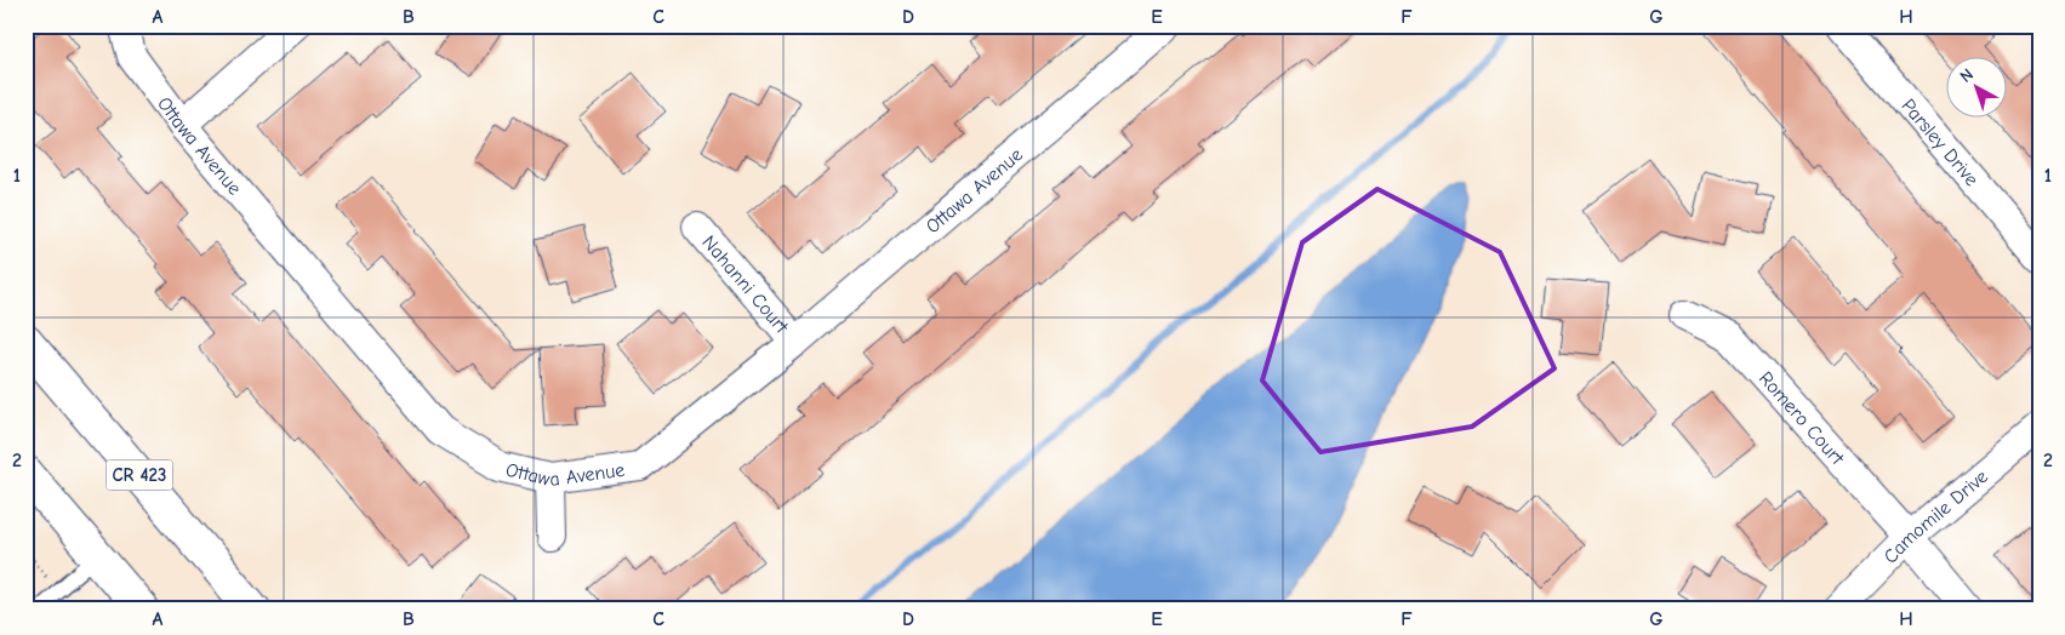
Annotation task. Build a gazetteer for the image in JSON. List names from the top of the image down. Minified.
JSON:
{"streets":{"highway":["CR 423"],"street":["Parsley Drive","Ottawa Avenue","Nahanni Court","Romero Court","Camomile Drive"]},"crossings":[["Ottawa Avenue","Nahanni Court"],["Romero Court","Camomile Drive"]],"north":"top left","grid":{"columns":["A","B","C","D","E","F","G","H"],"rows":["1","2"]}}
